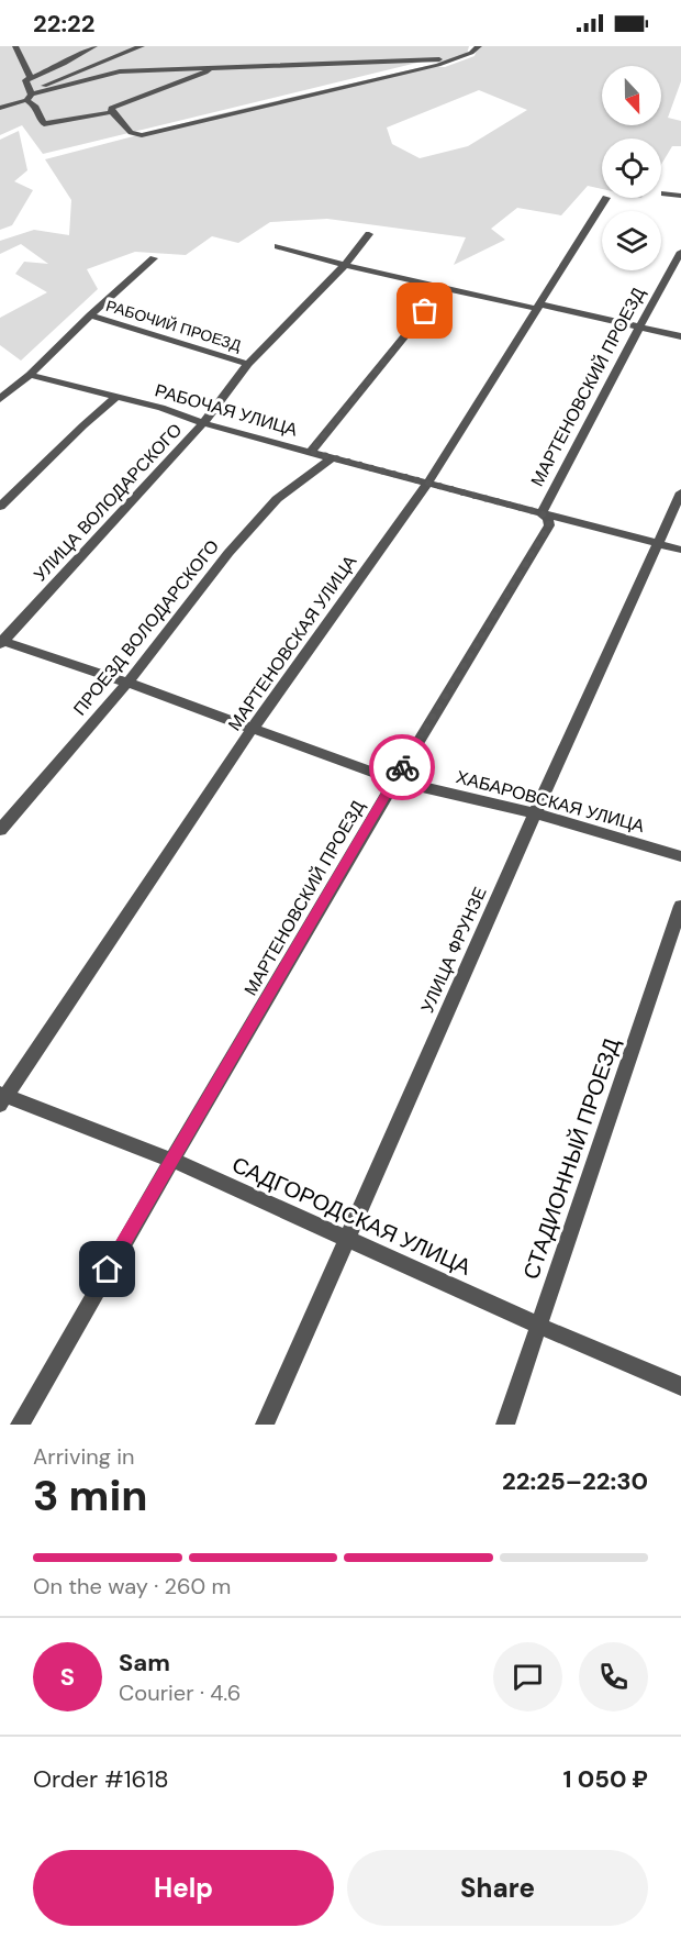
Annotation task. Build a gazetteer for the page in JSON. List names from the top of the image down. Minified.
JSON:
{"streets":{"street":["РАБОЧИЙ ПРОЕЗД","МАРТЕНОВСКИЙ ПРОЕЗД","РАБОЧАЯ УЛИЦА","УЛИЦА ВОЛОДАРСКОГО","ПРОЕЗД ВОЛОДАРСКОГО","МАРТЕНОВСКАЯ УЛИЦА","ХАБАРОВСКАЯ УЛИЦА","УЛИЦА ФРУНЗЕ","СТАДИОННЫЙ ПРОЕЗД","САДГОРОДСКАЯ УЛИЦА"]},"crossings":[["РАБОЧИЙ ПРОЕЗД","УЛИЦА ВОЛОДАРСКОГО"],["МАРТЕНОВСКИЙ ПРОЕЗД","РАБОЧАЯ УЛИЦА"],["МАРТЕНОВСКИЙ ПРОЕЗД","ХАБАРОВСКАЯ УЛИЦА"],["МАРТЕНОВСКИЙ ПРОЕЗД","САДГОРОДСКАЯ УЛИЦА"],["РАБОЧАЯ УЛИЦА","УЛИЦА ВОЛОДАРСКОГО"],["РАБОЧАЯ УЛИЦА","ПРОЕЗД ВОЛОДАРСКОГО"],["РАБОЧАЯ УЛИЦА","МАРТЕНОВСКАЯ УЛИЦА"],["РАБОЧАЯ УЛИЦА","УЛИЦА ФРУНЗЕ"],["УЛИЦА ВОЛОДАРСКОГО","ХАБАРОВСКАЯ УЛИЦА"],["ПРОЕЗД ВОЛОДАРСКОГО","ХАБАРОВСКАЯ УЛИЦА"],["МАРТЕНОВСКАЯ УЛИЦА","ХАБАРОВСКАЯ УЛИЦА"],["МАРТЕНОВСКАЯ УЛИЦА","САДГОРОДСКАЯ УЛИЦА"],["ХАБАРОВСКАЯ УЛИЦА","УЛИЦА ФРУНЗЕ"],["УЛИЦА ФРУНЗЕ","САДГОРОДСКАЯ УЛИЦА"],["СТАДИОННЫЙ ПРОЕЗД","САДГОРОДСКАЯ УЛИЦА"]],"north":"bottom","page":{"status":"22:22","heading":["3 min","Arriving in","22:25–22:30"],"panel":["Sam","Courier · 4.6","Order #1618","1 050 ₽"],"bar":"On the way · 260 m","round":"S","buttons":["Help","Share"]}}
